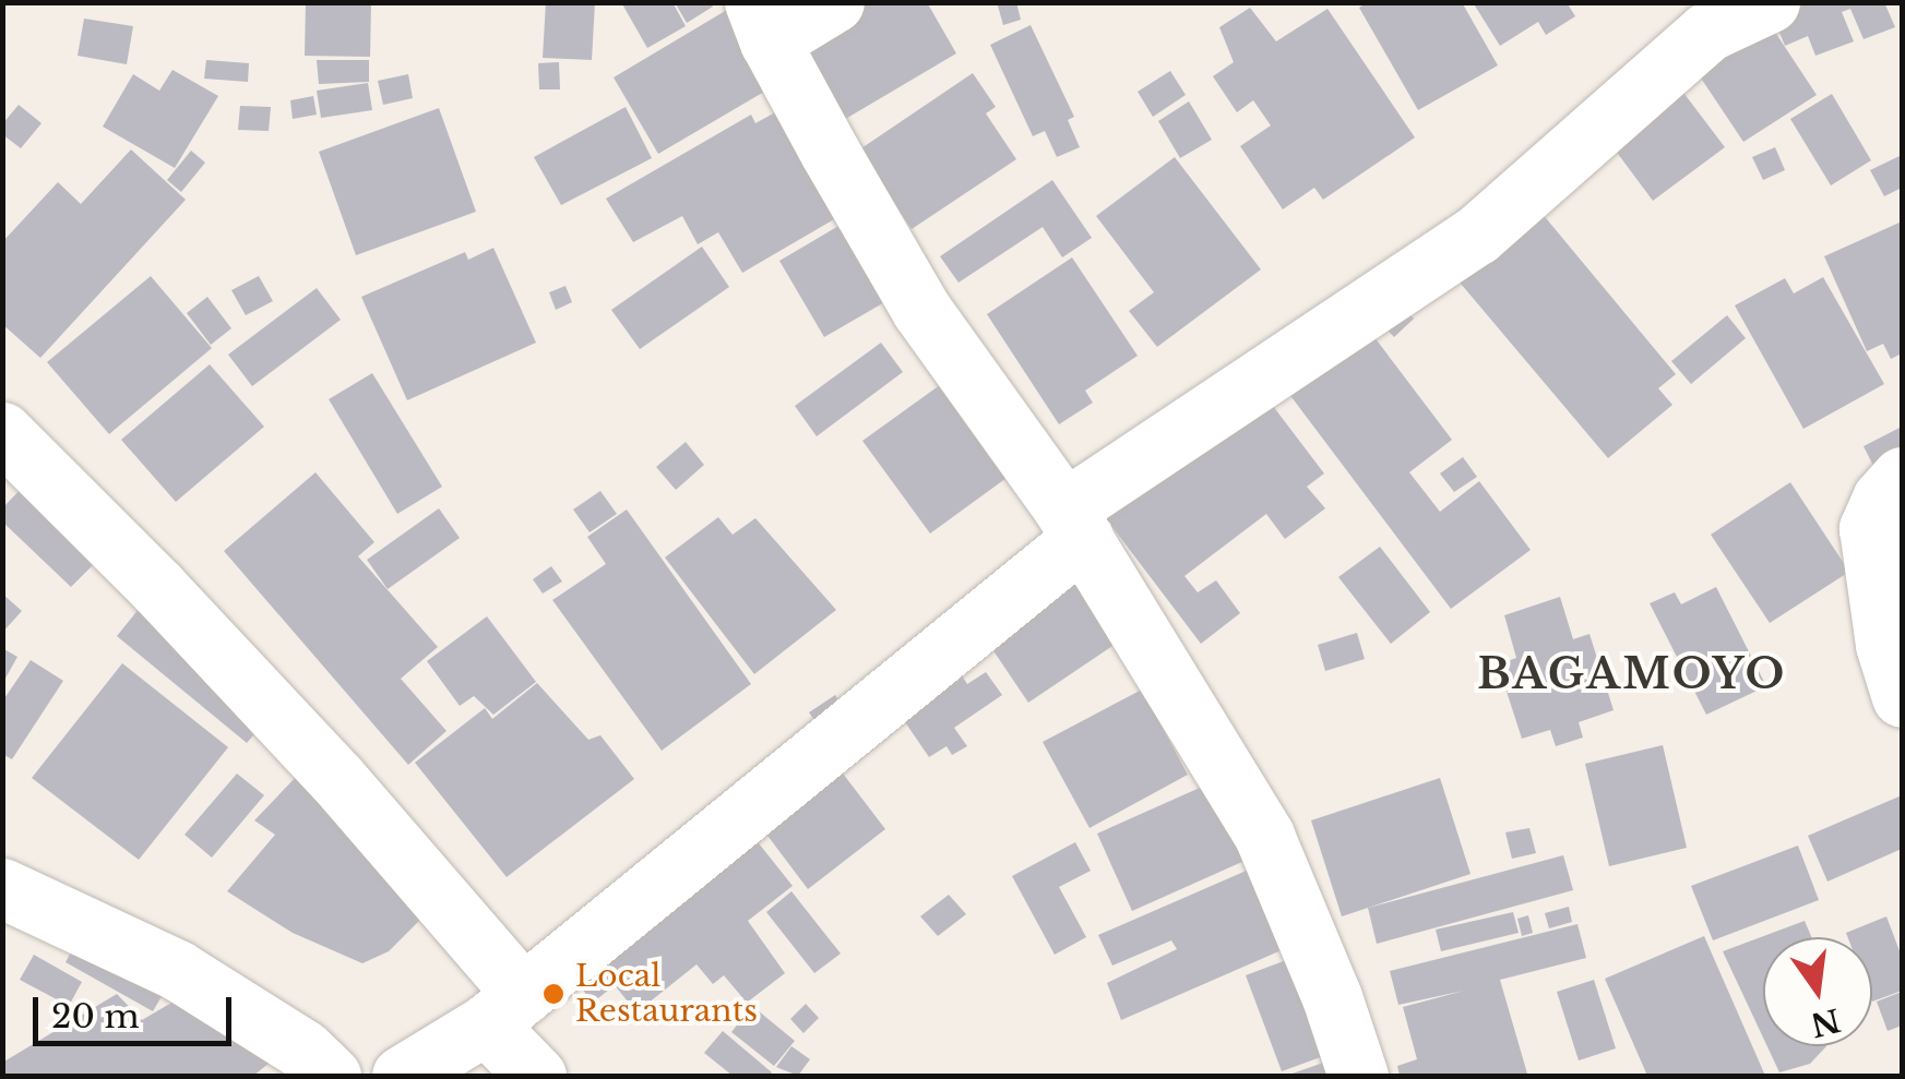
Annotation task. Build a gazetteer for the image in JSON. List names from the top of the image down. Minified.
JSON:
{"districts":["BAGAMOYO"],"places":["Local Restaurants"],"scale_bar":"20 m","north":"bottom"}
